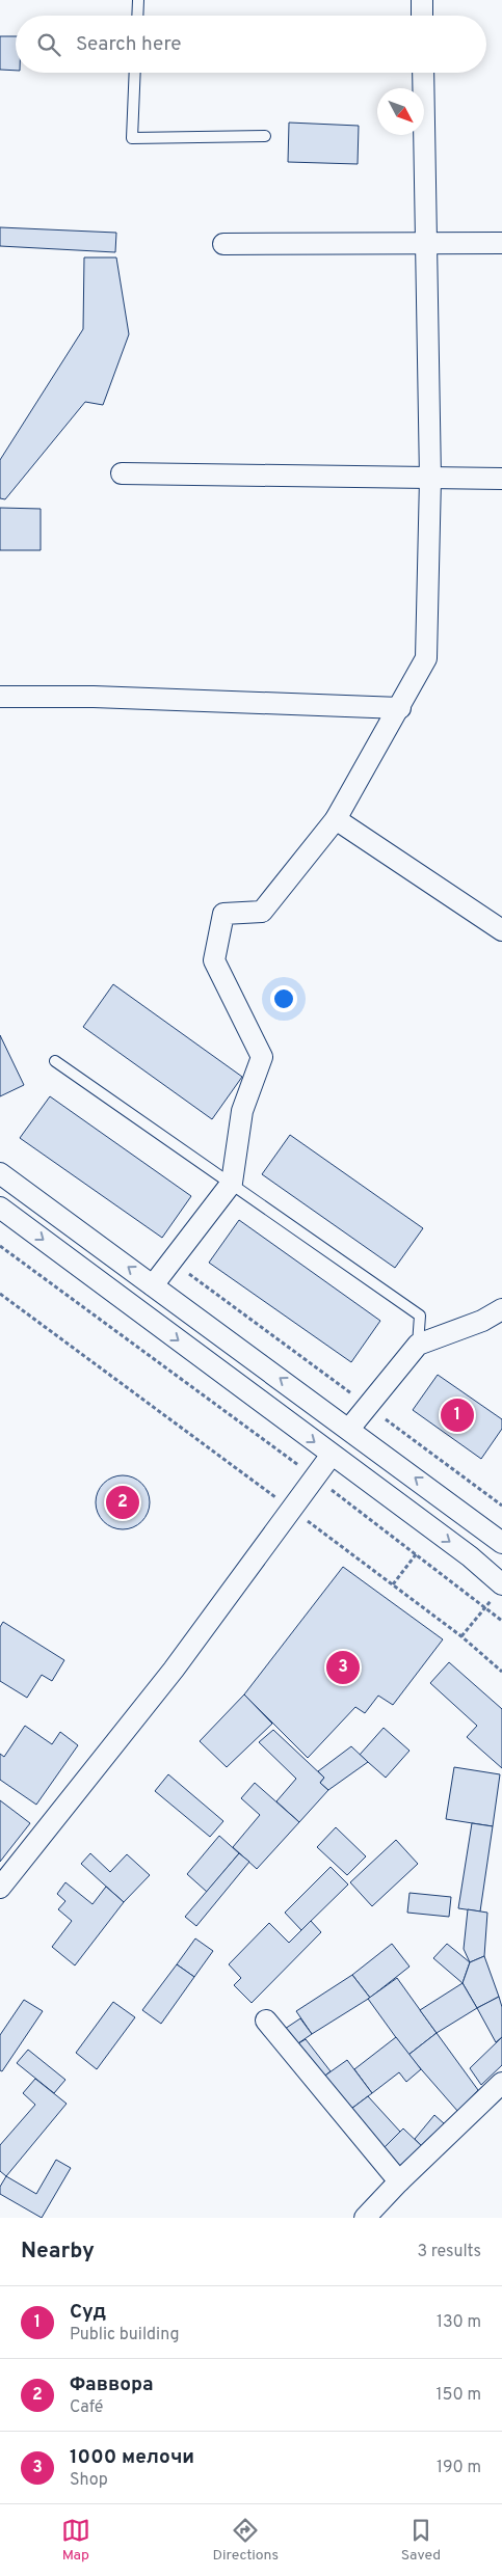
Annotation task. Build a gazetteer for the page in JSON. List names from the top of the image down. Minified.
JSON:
{"north":"bottom right","page":{"search":"Search here","pins":["1","2","3"],"heading":["Nearby","3 results"],"list":[{"mark":"1","name":"Суд","note":"Public building","value":"130 m"},{"mark":"2","name":"Фаввора","note":"Café","value":"150 m"},{"mark":"3","name":"1000 мелочи","note":"Shop","value":"190 m"}],"nav":["Map","Directions","Saved"]}}
